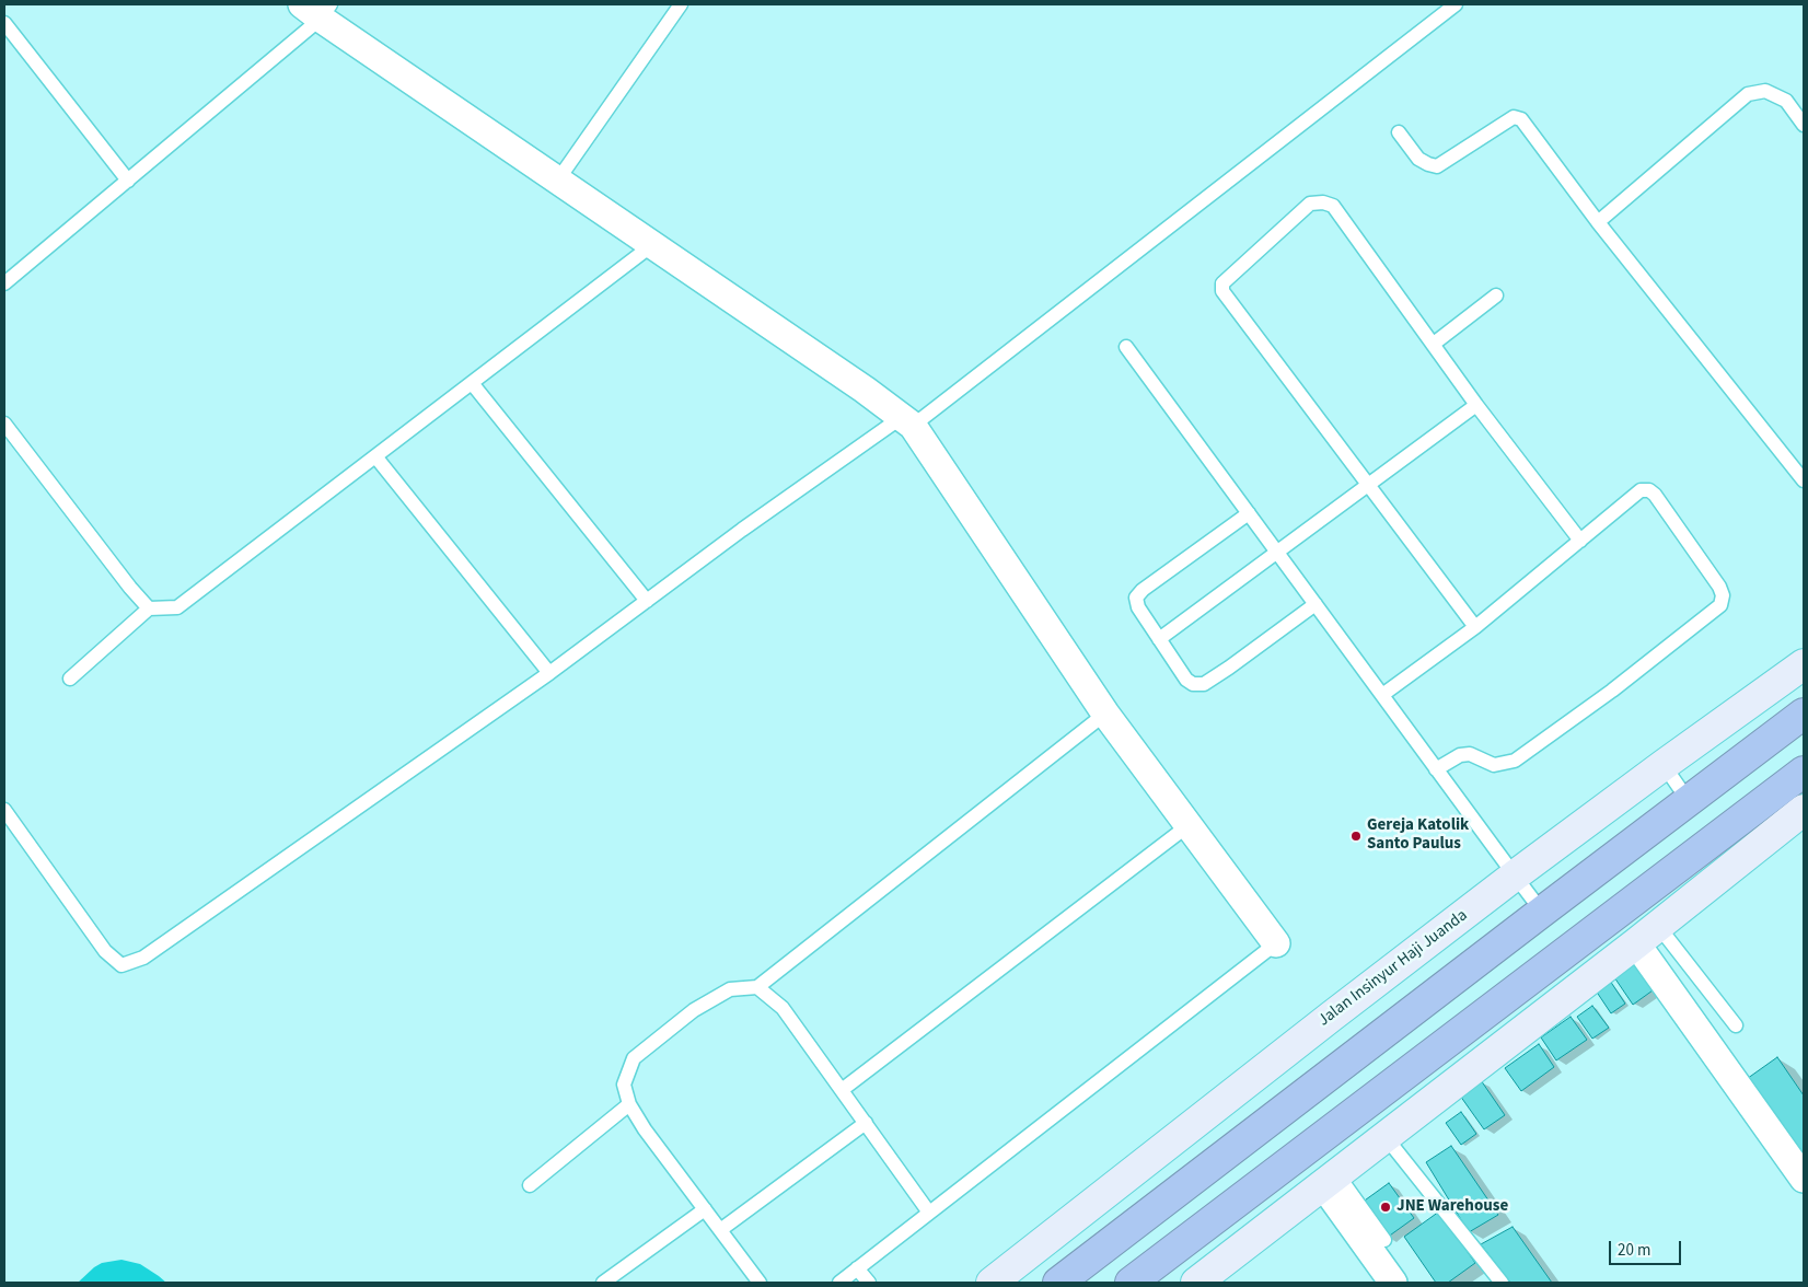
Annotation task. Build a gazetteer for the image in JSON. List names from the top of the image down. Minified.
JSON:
{"streets":{"street":["Jalan Insinyur Haji Juanda"]},"places":["Gereja Katolik Santo Paulus","JNE Warehouse"],"scale_bar":"20 m"}
